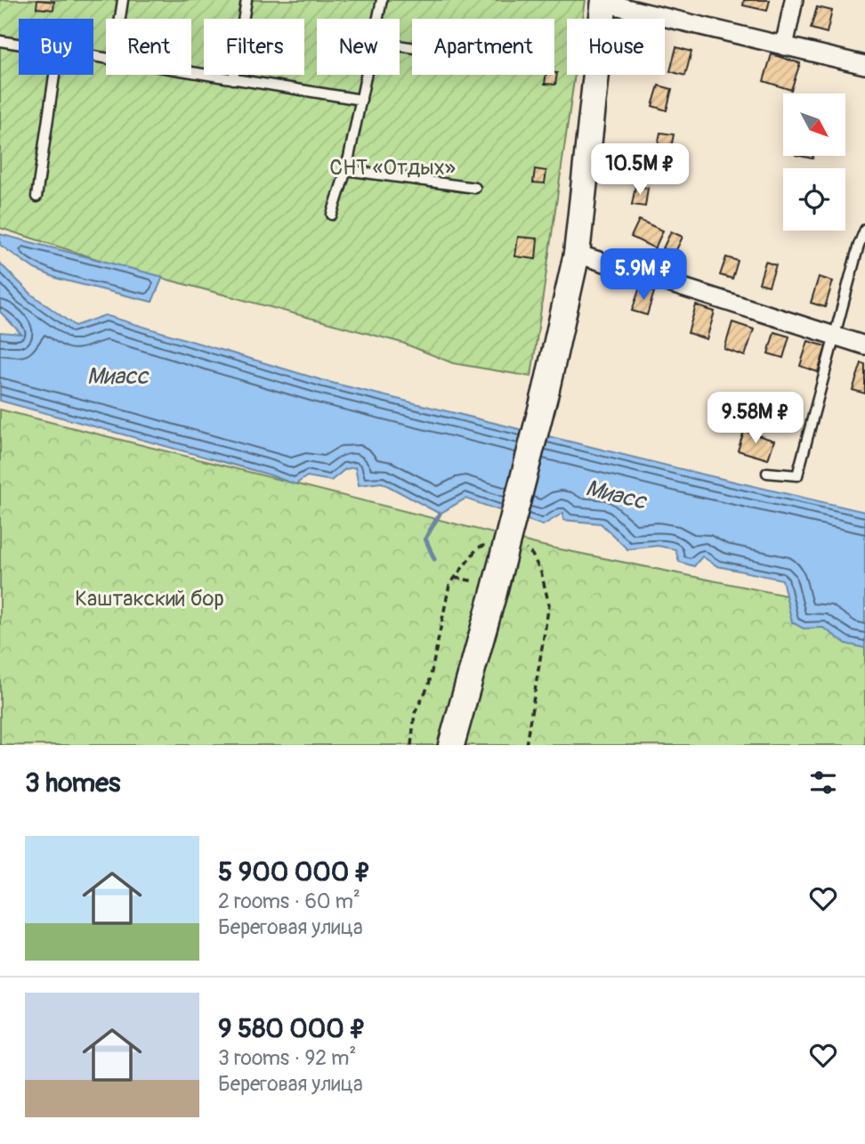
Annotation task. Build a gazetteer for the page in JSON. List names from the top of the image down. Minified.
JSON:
{"water":["Миасс"],"parks":["СНТ «Отдых»","Каштакский бор"],"north":"bottom right","page":{"chip":["Buy","Rent","Filters","New","Apartment","House"],"price":["10.5M ₽","5.9M ₽","9.58M ₽"],"heading":"3 homes","list":[{"name":"5 900 000 ₽","note":"2 rooms · 60 m² · Береговая улица"},{"name":"9 580 000 ₽","note":"3 rooms · 92 m² · Береговая улица"}]}}
